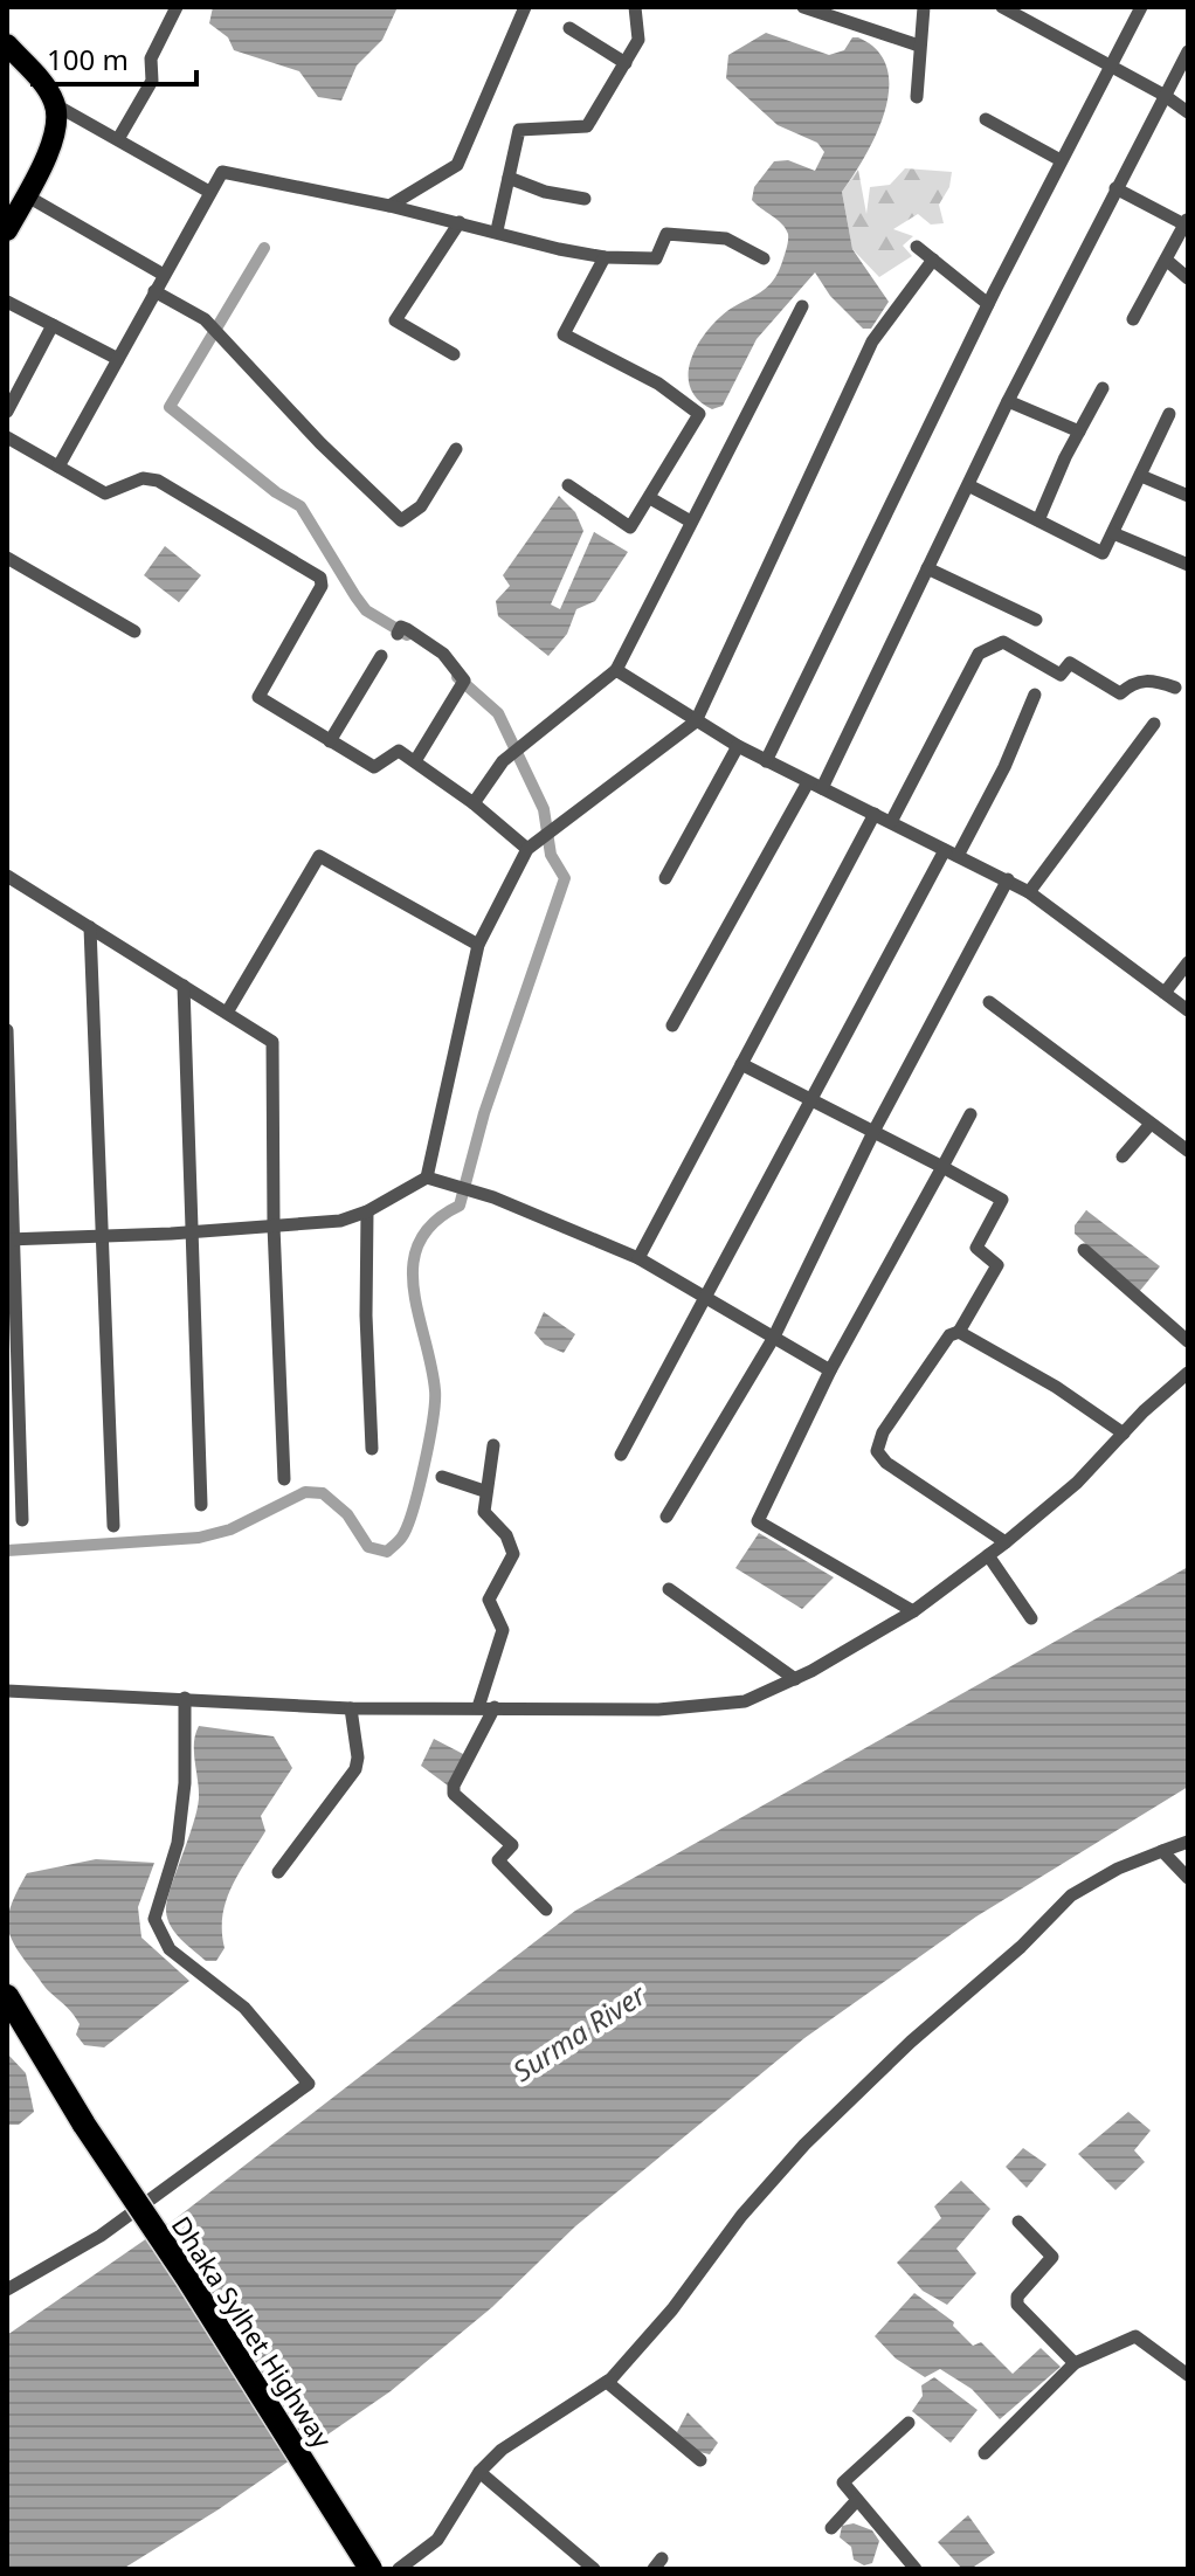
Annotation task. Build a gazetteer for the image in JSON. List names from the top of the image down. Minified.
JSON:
{"streets":{"highway":["Dhaka Sylhet Highway"]},"water":["Surma River"],"scale_bar":"100 m"}
